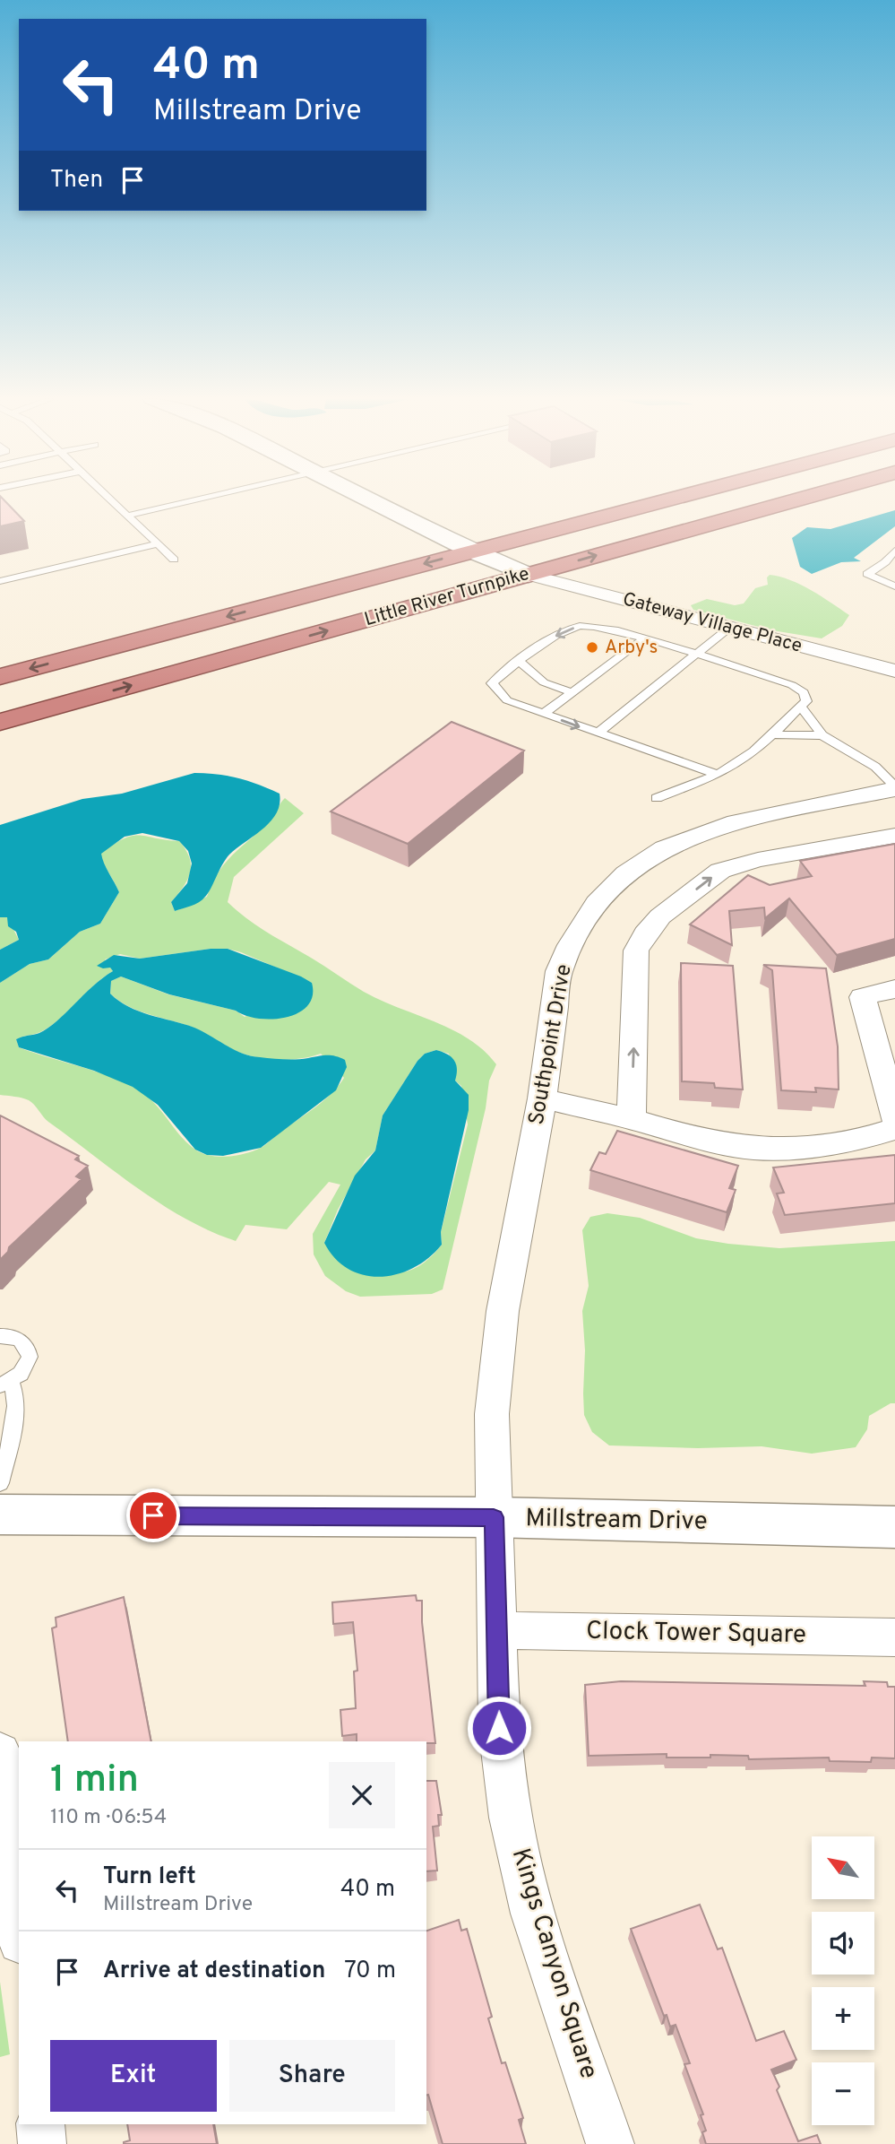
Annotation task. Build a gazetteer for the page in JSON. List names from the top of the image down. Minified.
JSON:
{"streets":{"highway":["Little River Turnpike"],"street":["Gateway Village Place","Southpoint Drive","Millstream Drive","Clock Tower Square","Kings Canyon Square"]},"crossings":[["Little River Turnpike","Gateway Village Place"],["Southpoint Drive","Millstream Drive"],["Southpoint Drive","Kings Canyon Square"],["Millstream Drive","Kings Canyon Square"],["Clock Tower Square","Kings Canyon Square"]],"places":["Arby's"],"north":"top left","page":{"turn":["40 m","Millstream Drive"],"then":"Then","heading":["1 min","110 m · 06:54"],"map_buttons":["+","−"],"list":[{"name":"Turn left","note":"Millstream Drive","value":"40 m"},{"name":"Arrive at destination","value":"70 m"}],"buttons":["Exit","Share"]}}
